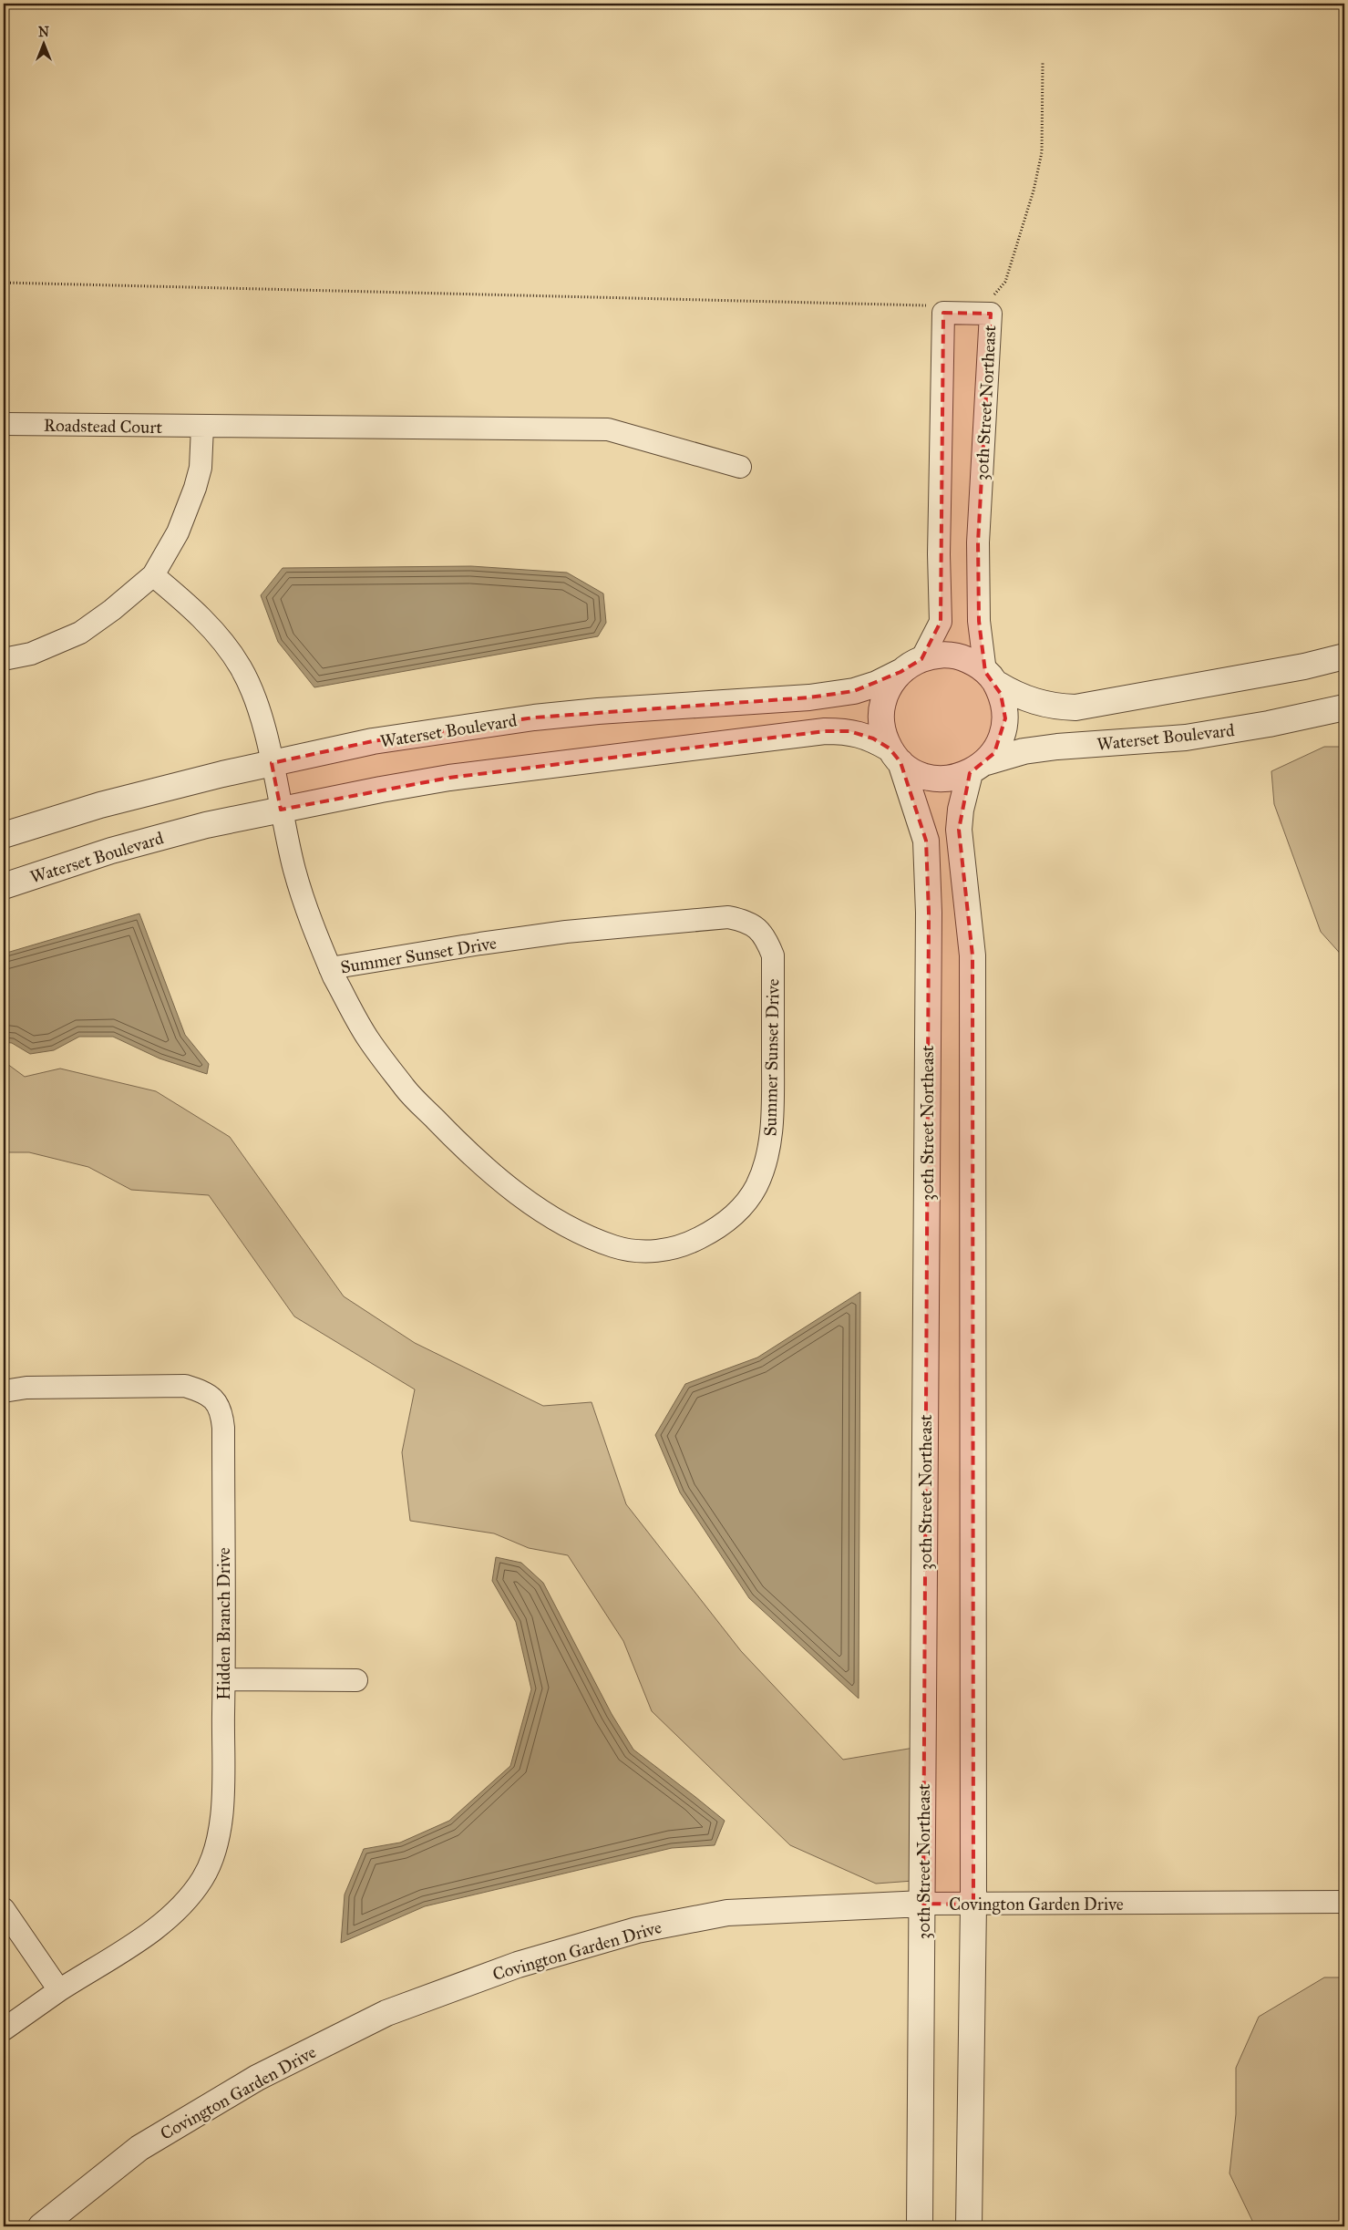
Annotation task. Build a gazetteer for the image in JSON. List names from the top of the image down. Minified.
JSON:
{"streets":{"street":["30th Street Northeast","Roadstead Court","Waterset Boulevard","Summer Sunset Drive","Hidden Branch Drive","Covington Garden Drive"]},"crossings":[["30th Street Northeast","Waterset Boulevard"],["30th Street Northeast","Covington Garden Drive"],["Waterset Boulevard","Summer Sunset Drive"]],"north":"top"}
